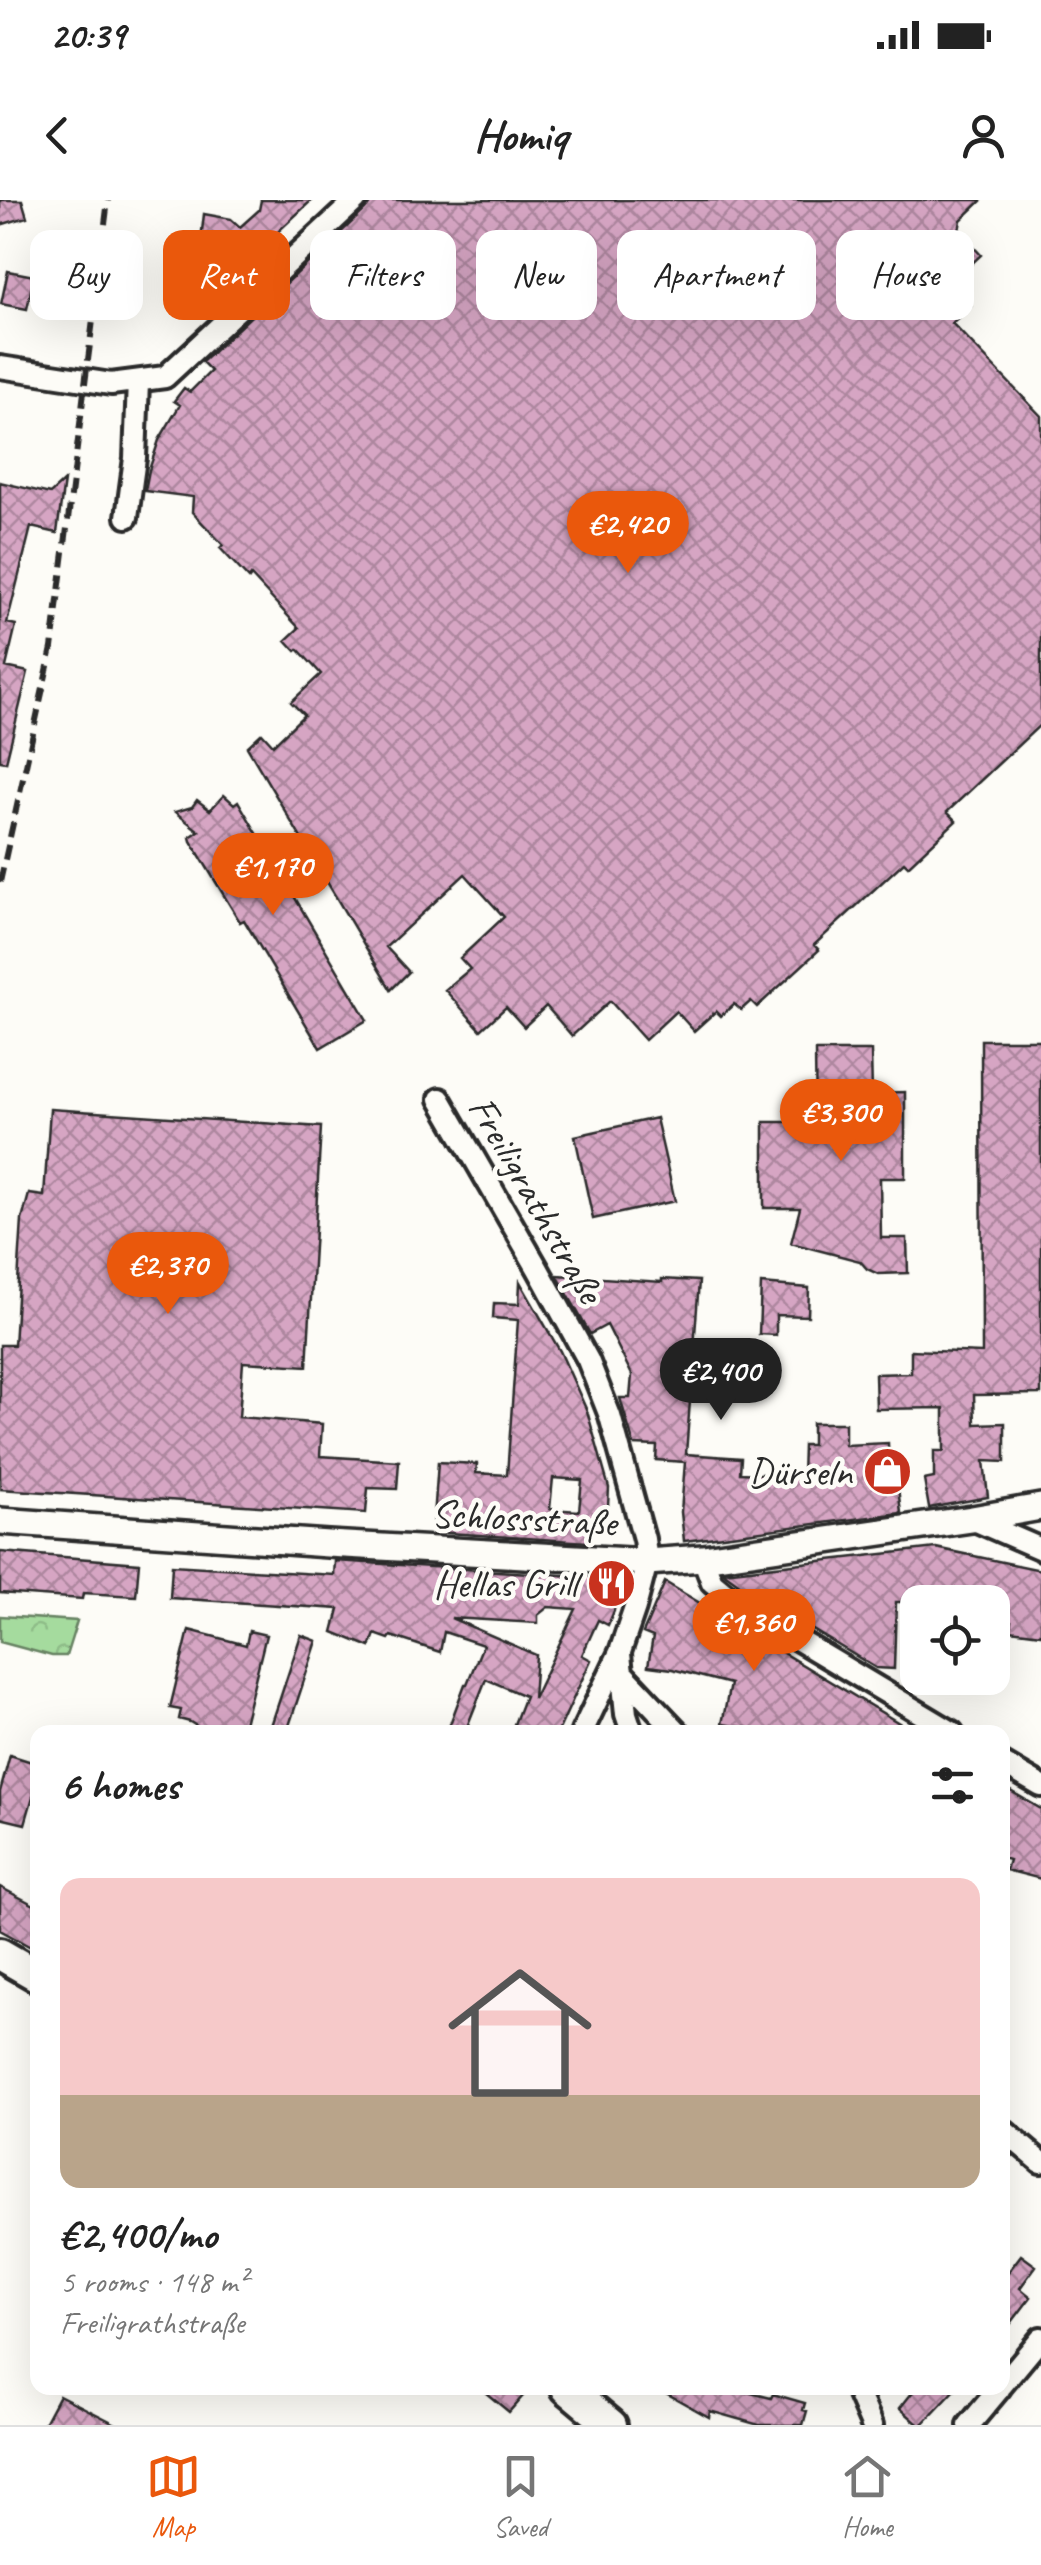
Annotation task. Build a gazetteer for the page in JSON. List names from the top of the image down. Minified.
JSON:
{"streets":{"street":["Freiligrathstraße","Schlossstraße"]},"crossings":[["Freiligrathstraße","Schlossstraße"]],"places":{"shop":["Dürseln"],"restaurant":["Hellas Grill"]},"page":{"status":"20:39","header":"Homiq","chip":["Buy","Rent","Filters","New","Apartment","House"],"price":["€2,420","€1,170","€3,300","€2,370","€2,400","€1,360"],"heading":"6 homes","list":[{"name":"€2,400/mo","note":"5 rooms · 148 m² · Freiligrathstraße"}],"tabs":["Map","Saved","Home"]}}
